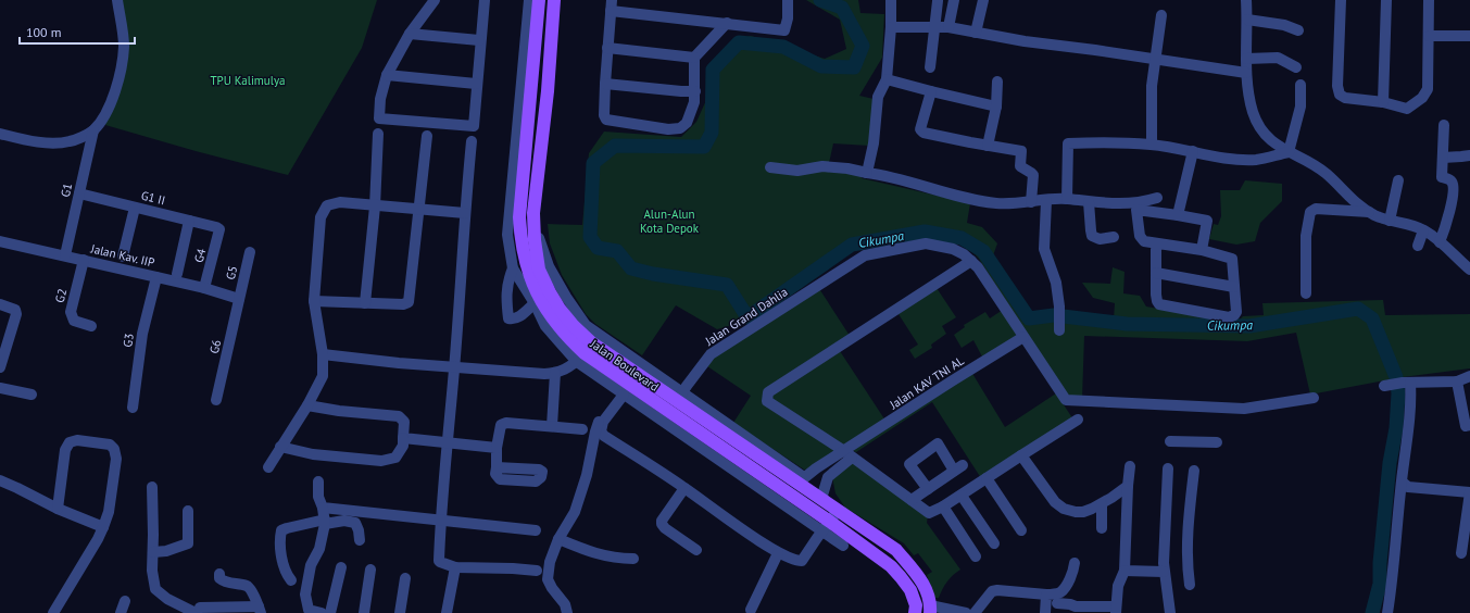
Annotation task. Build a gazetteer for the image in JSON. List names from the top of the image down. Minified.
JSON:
{"streets":{"main road":["Jalan Boulevard"],"street":["G1","G1 II","Jalan Kav. IIP","G4","G5","G2","Jalan Grand Dahlia","G3","G6","Jalan KAV TNI AL"]},"crossings":[["G1","G1 II"],["G1","Jalan Kav. IIP"],["G1 II","G4"],["Jalan Kav. IIP","G4"],["Jalan Kav. IIP","G5"],["Jalan Kav. IIP","G2"],["Jalan Kav. IIP","G3"],["Jalan Kav. IIP","G6"],["G5","G6"],["Jalan Grand Dahlia","Jalan Boulevard"],["Jalan Grand Dahlia","Jalan KAV TNI AL"]],"water":["Cikumpa"],"parks":["TPU Kalimulya","Alun-Alun Kota Depok"],"scale_bar":"100 m"}
